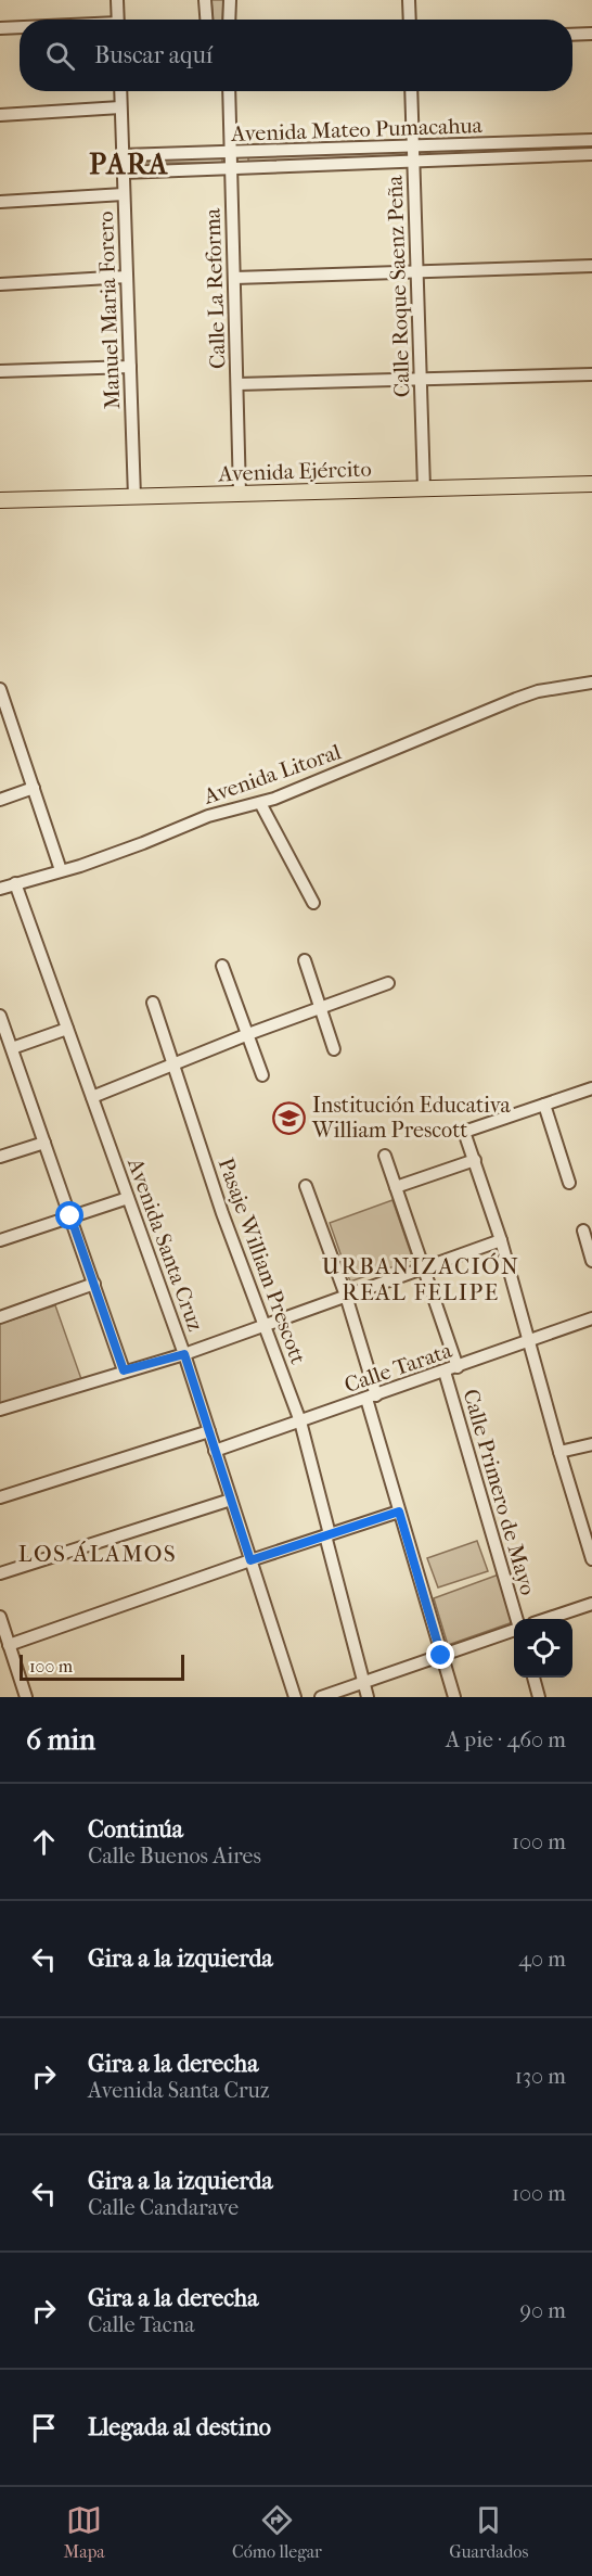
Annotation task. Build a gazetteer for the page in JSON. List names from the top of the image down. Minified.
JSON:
{"streets":{"main road":["Avenida Ejército"],"street":["Avenida Mateo Pumacahua","Calle Roque Saenz Peña","Calle La Reforma","Manuel Maria Forero","Avenida Litoral","Avenida Santa Cruz","Pasaje William Prescott","Calle Tarata","Calle Primero de Mayo"]},"crossings":[["Avenida Mateo Pumacahua","Calle Roque Saenz Peña"],["Avenida Mateo Pumacahua","Calle La Reforma"],["Avenida Mateo Pumacahua","Manuel Maria Forero"],["Calle Roque Saenz Peña","Avenida Ejército"],["Calle La Reforma","Avenida Ejército"],["Manuel Maria Forero","Avenida Ejército"],["Avenida Litoral","Avenida Santa Cruz"],["Avenida Santa Cruz","Calle Tarata"],["Pasaje William Prescott","Calle Tarata"],["Calle Tarata","Calle Primero de Mayo"]],"districts":["PARA","URBANIZACIÓN REAL FELIPE","LOS ÁLAMOS"],"places":{"school or university":["Institución Educativa William Prescott"]},"scale_bar":"100 m","page":{"search":"Buscar aquí","scale":"100 m","heading":["6 min","A pie · 460 m"],"list":[["Continúa","Calle Buenos Aires","100 m"],["Gira a la izquierda","40 m"],["Gira a la derecha","Avenida Santa Cruz","130 m"],["Gira a la izquierda","Calle Candarave","100 m"],["Gira a la derecha","Calle Tacna","90 m"],"Llegada al destino"],"nav":["Mapa","Cómo llegar","Guardados"]}}
